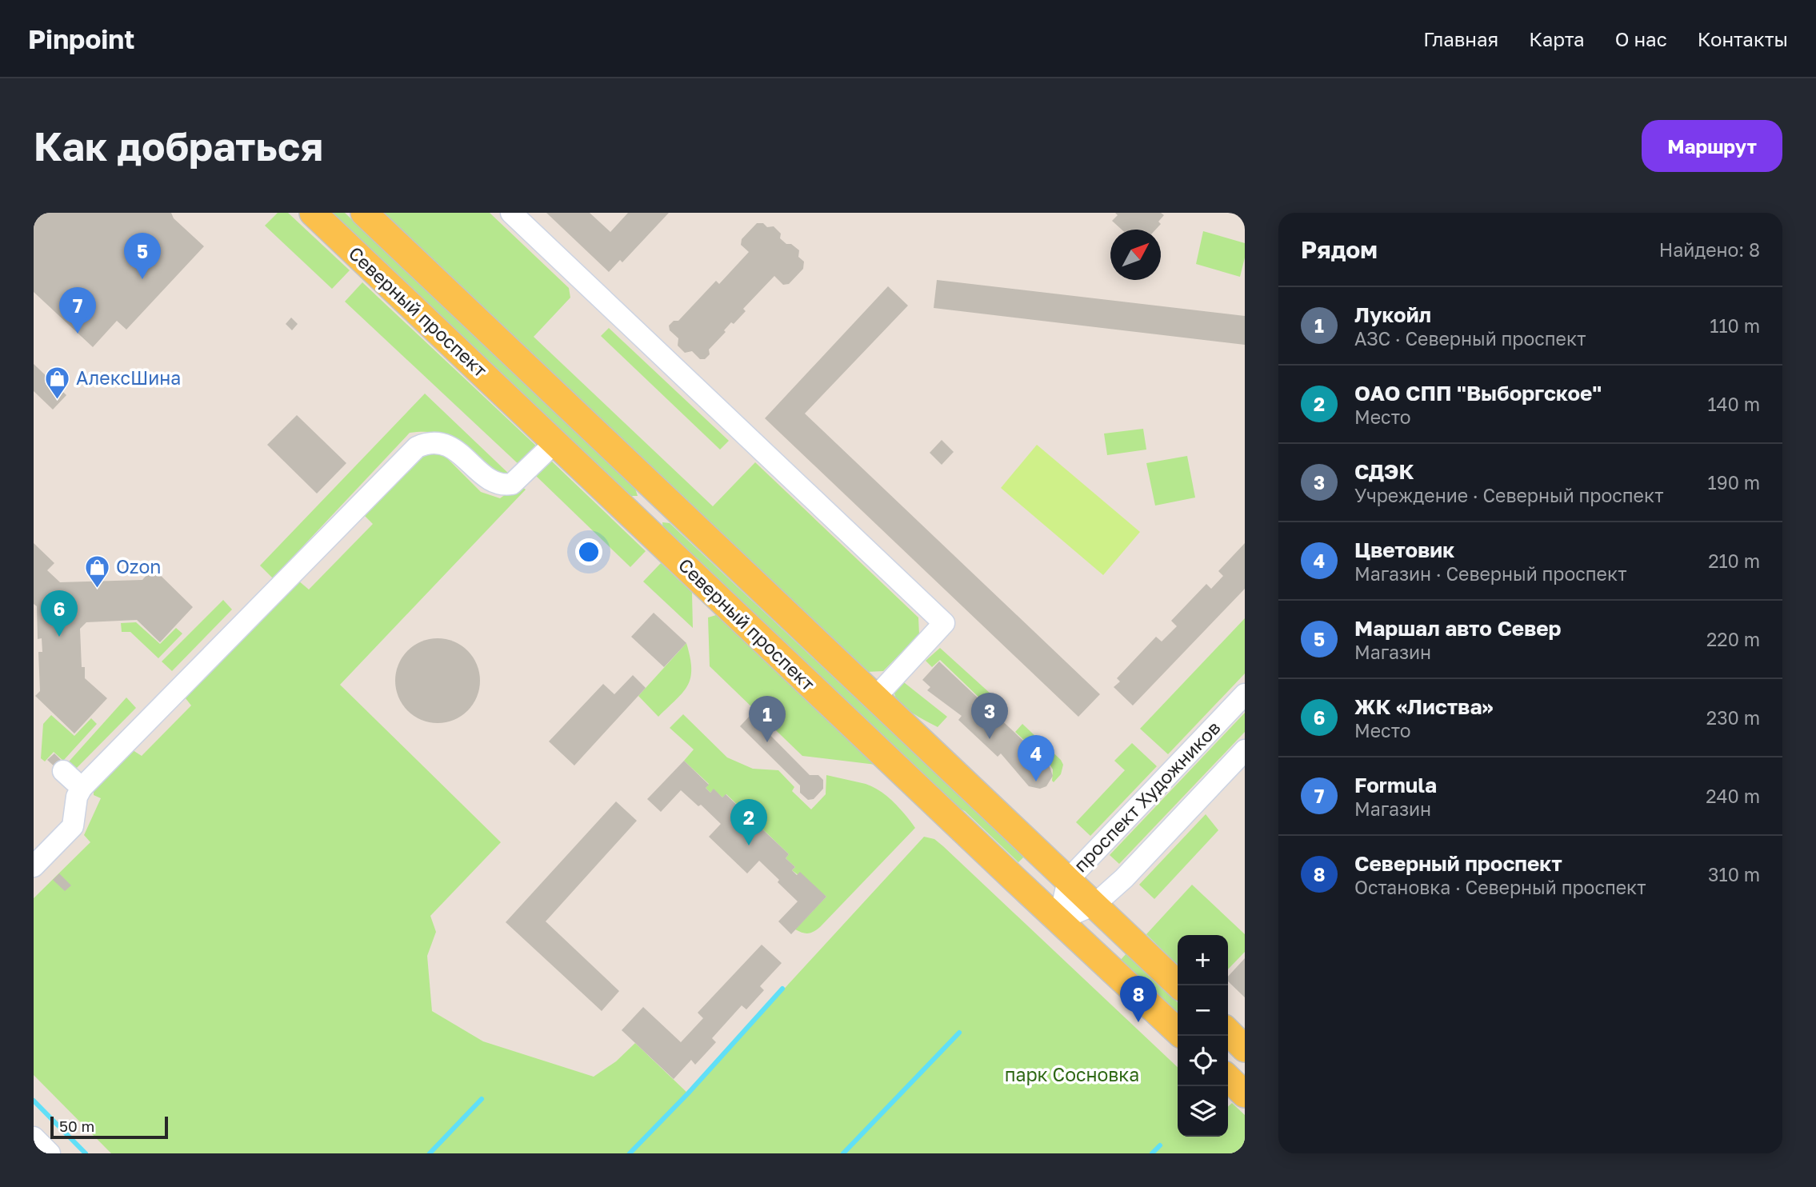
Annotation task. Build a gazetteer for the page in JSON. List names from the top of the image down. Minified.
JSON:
{"streets":{"main road":["Северный проспект"],"street":["проспект Художников"]},"crossings":[["Северный проспект","проспект Художников"]],"parks":["парк Сосновка"],"places":{"shop":["АлексШина","Ozon"]},"scale_bar":"50 m","north":"top right","page":{"header":"Pinpoint","nav":["Главная","Карта","О нас","Контакты"],"buttons":"Маршрут","title":"Как добраться","heading":["Рядом","Найдено: 8"],"pins":["5","7","6","3","1","4","2","8"],"list":[{"mark":"1","name":"Лукойл","note":"АЗС · Северный проспект","value":"110 m"},{"mark":"2","name":"ОАО СПП \"Выборгское\"","note":"Место","value":"140 m"},{"mark":"3","name":"СДЭК","note":"Учреждение · Северный проспект","value":"190 m"},{"mark":"4","name":"Цветовик","note":"Магазин · Северный проспект","value":"210 m"},{"mark":"5","name":"Маршал авто Север","note":"Магазин","value":"220 m"},{"mark":"6","name":"ЖК «Листва»","note":"Место","value":"230 m"},{"mark":"7","name":"Formula","note":"Магазин","value":"240 m"},{"mark":"8","name":"Северный проспект","note":"Остановка · Северный проспект","value":"310 m"}],"map_buttons":["+","−"],"scale":"50 m"}}
